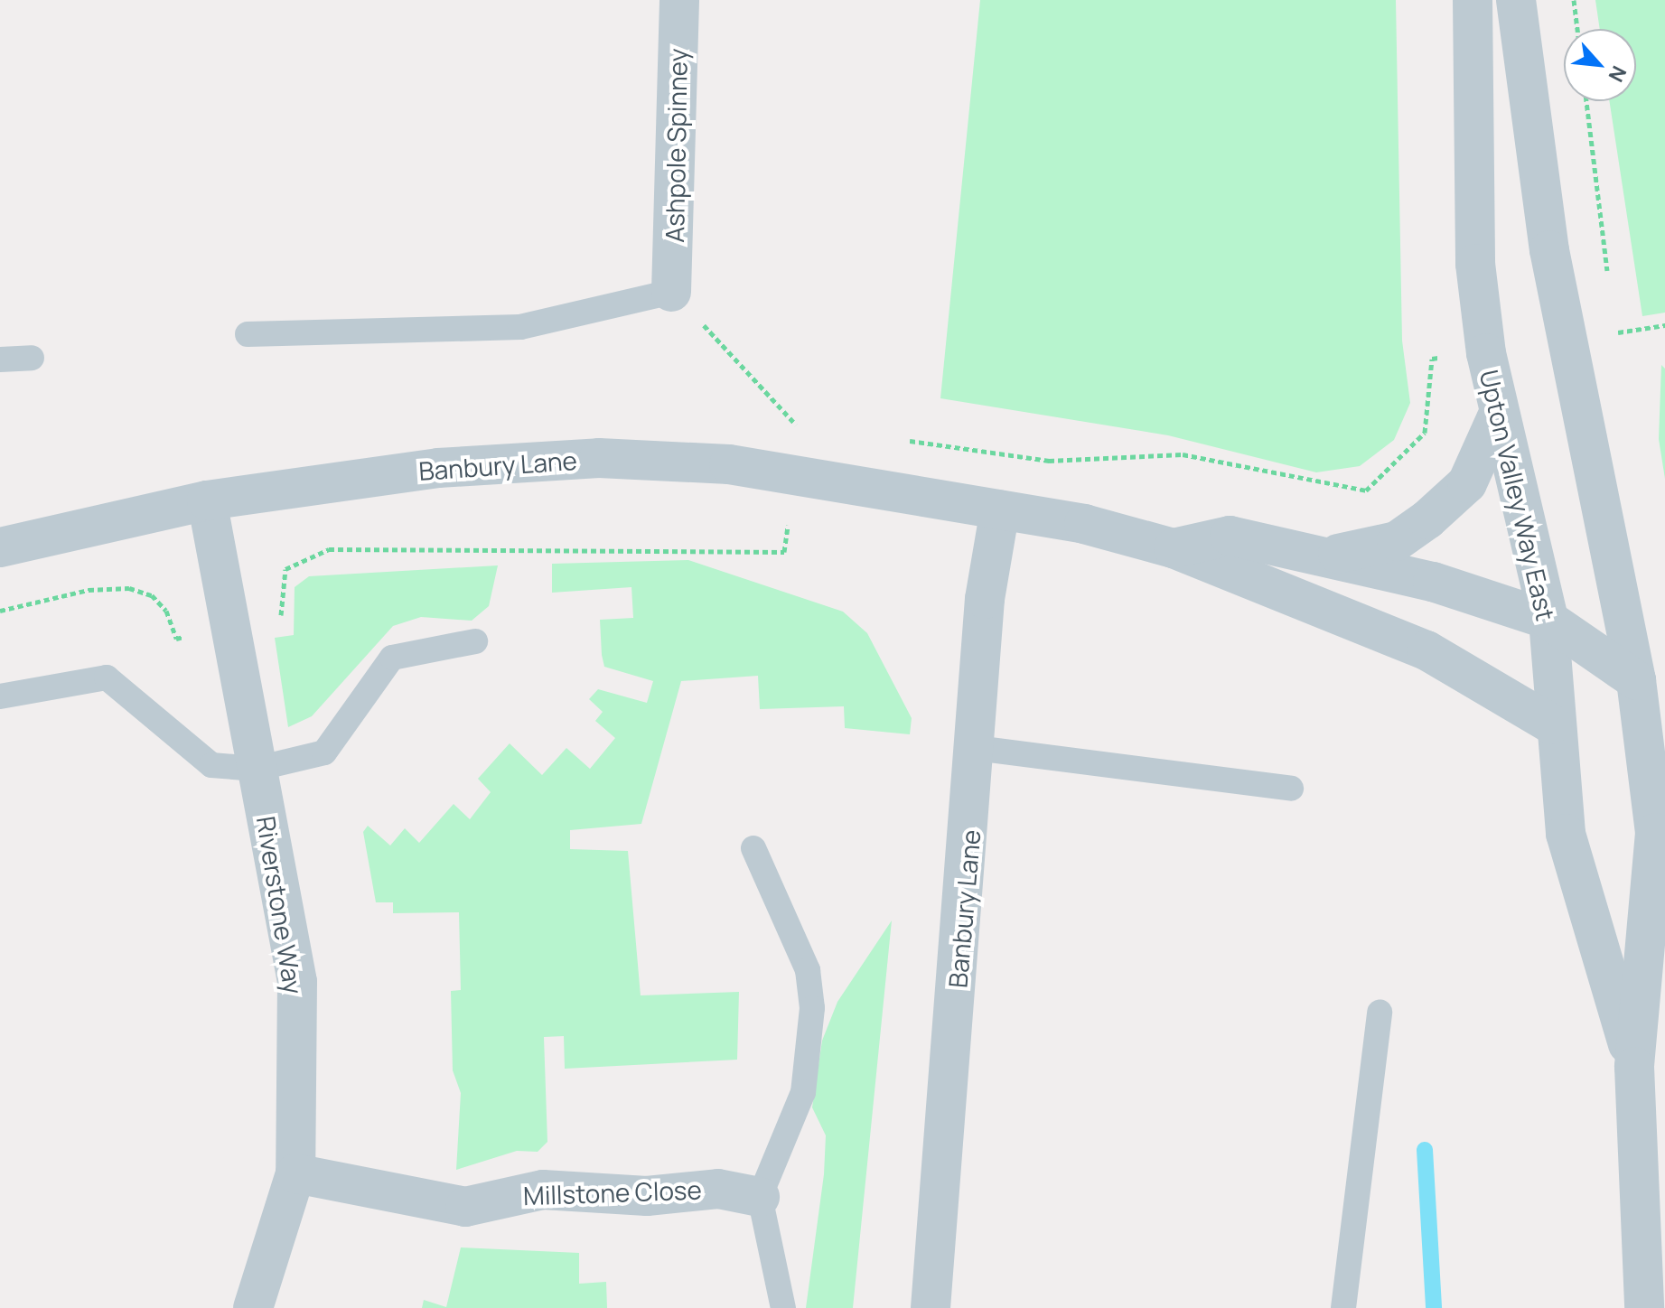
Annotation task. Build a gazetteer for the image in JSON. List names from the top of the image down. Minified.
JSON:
{"streets":{"street":["Ashpole Spinney","Banbury Lane","Upton Valley Way East","Riverstone Way","Millstone Close"]},"crossings":[["Banbury Lane","Upton Valley Way East"],["Banbury Lane","Riverstone Way"],["Riverstone Way","Millstone Close"]],"north":"bottom right"}
